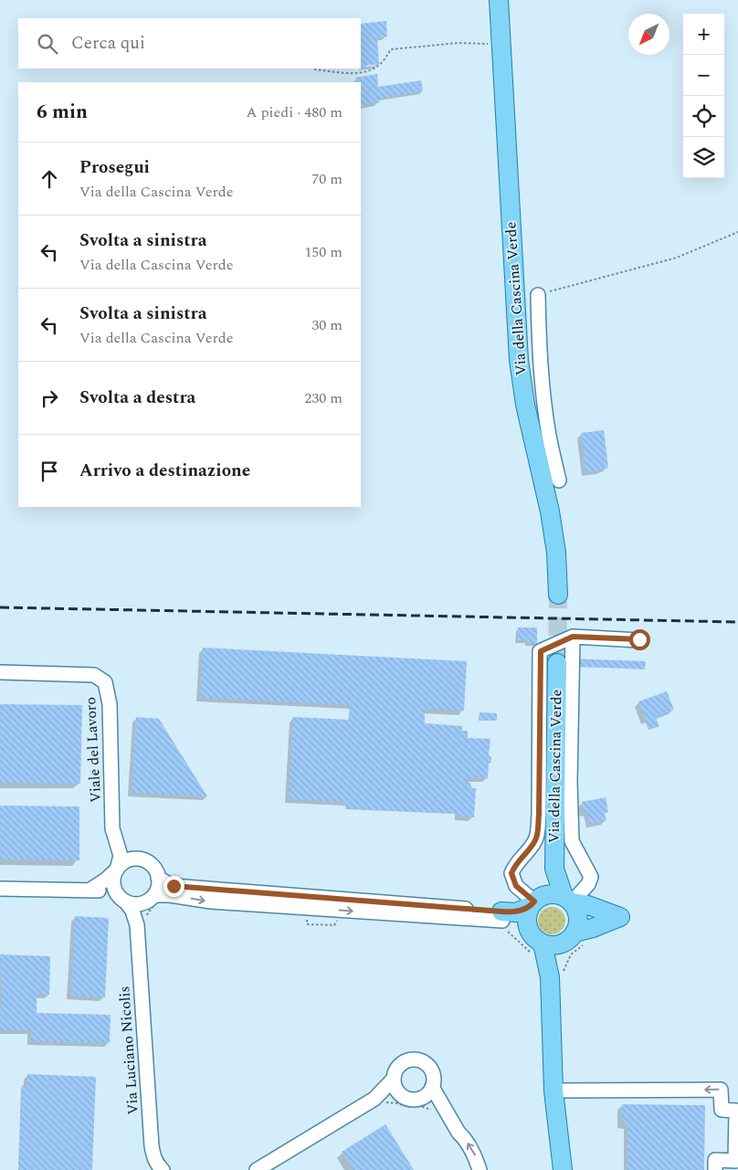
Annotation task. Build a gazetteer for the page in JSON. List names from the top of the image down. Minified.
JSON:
{"streets":{"main road":["Via della Cascina Verde"],"street":["Viale del Lavoro","Via Luciano Nicolis"]},"crossings":[["Viale del Lavoro","Via Luciano Nicolis"]],"north":"bottom left","page":{"map_buttons":["+","−"],"search":"Cerca qui","heading":["6 min","A piedi · 480 m"],"list":[["Prosegui","Via della Cascina Verde","70 m"],["Svolta a sinistra","Via della Cascina Verde","150 m"],["Svolta a sinistra","Via della Cascina Verde","30 m"],["Svolta a destra","230 m"],"Arrivo a destinazione"]}}
